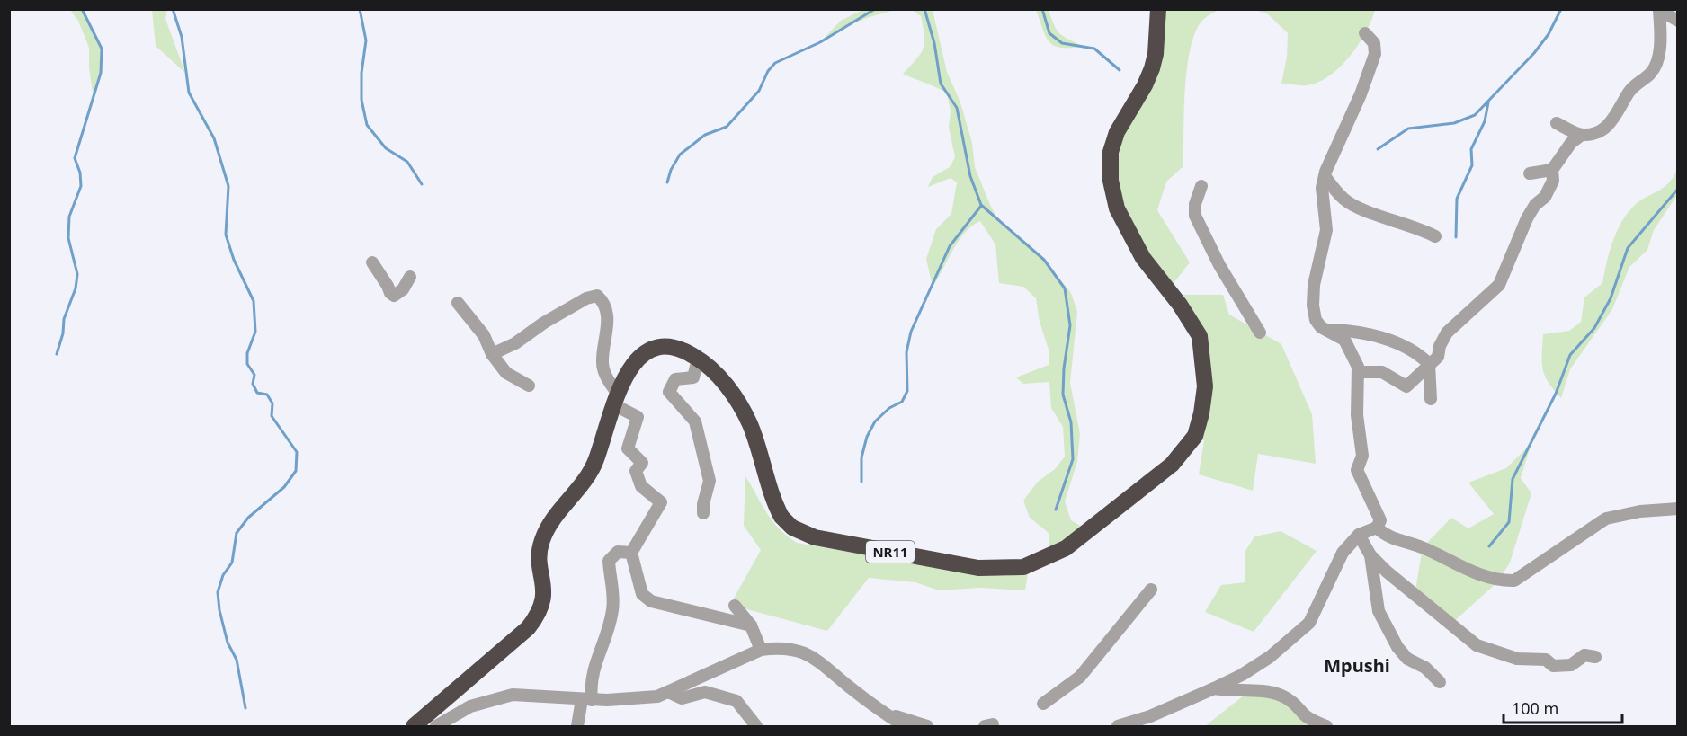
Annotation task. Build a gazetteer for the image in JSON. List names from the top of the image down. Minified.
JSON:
{"streets":{"highway":["NR11"]},"districts":["Mpushi"],"scale_bar":"100 m"}
